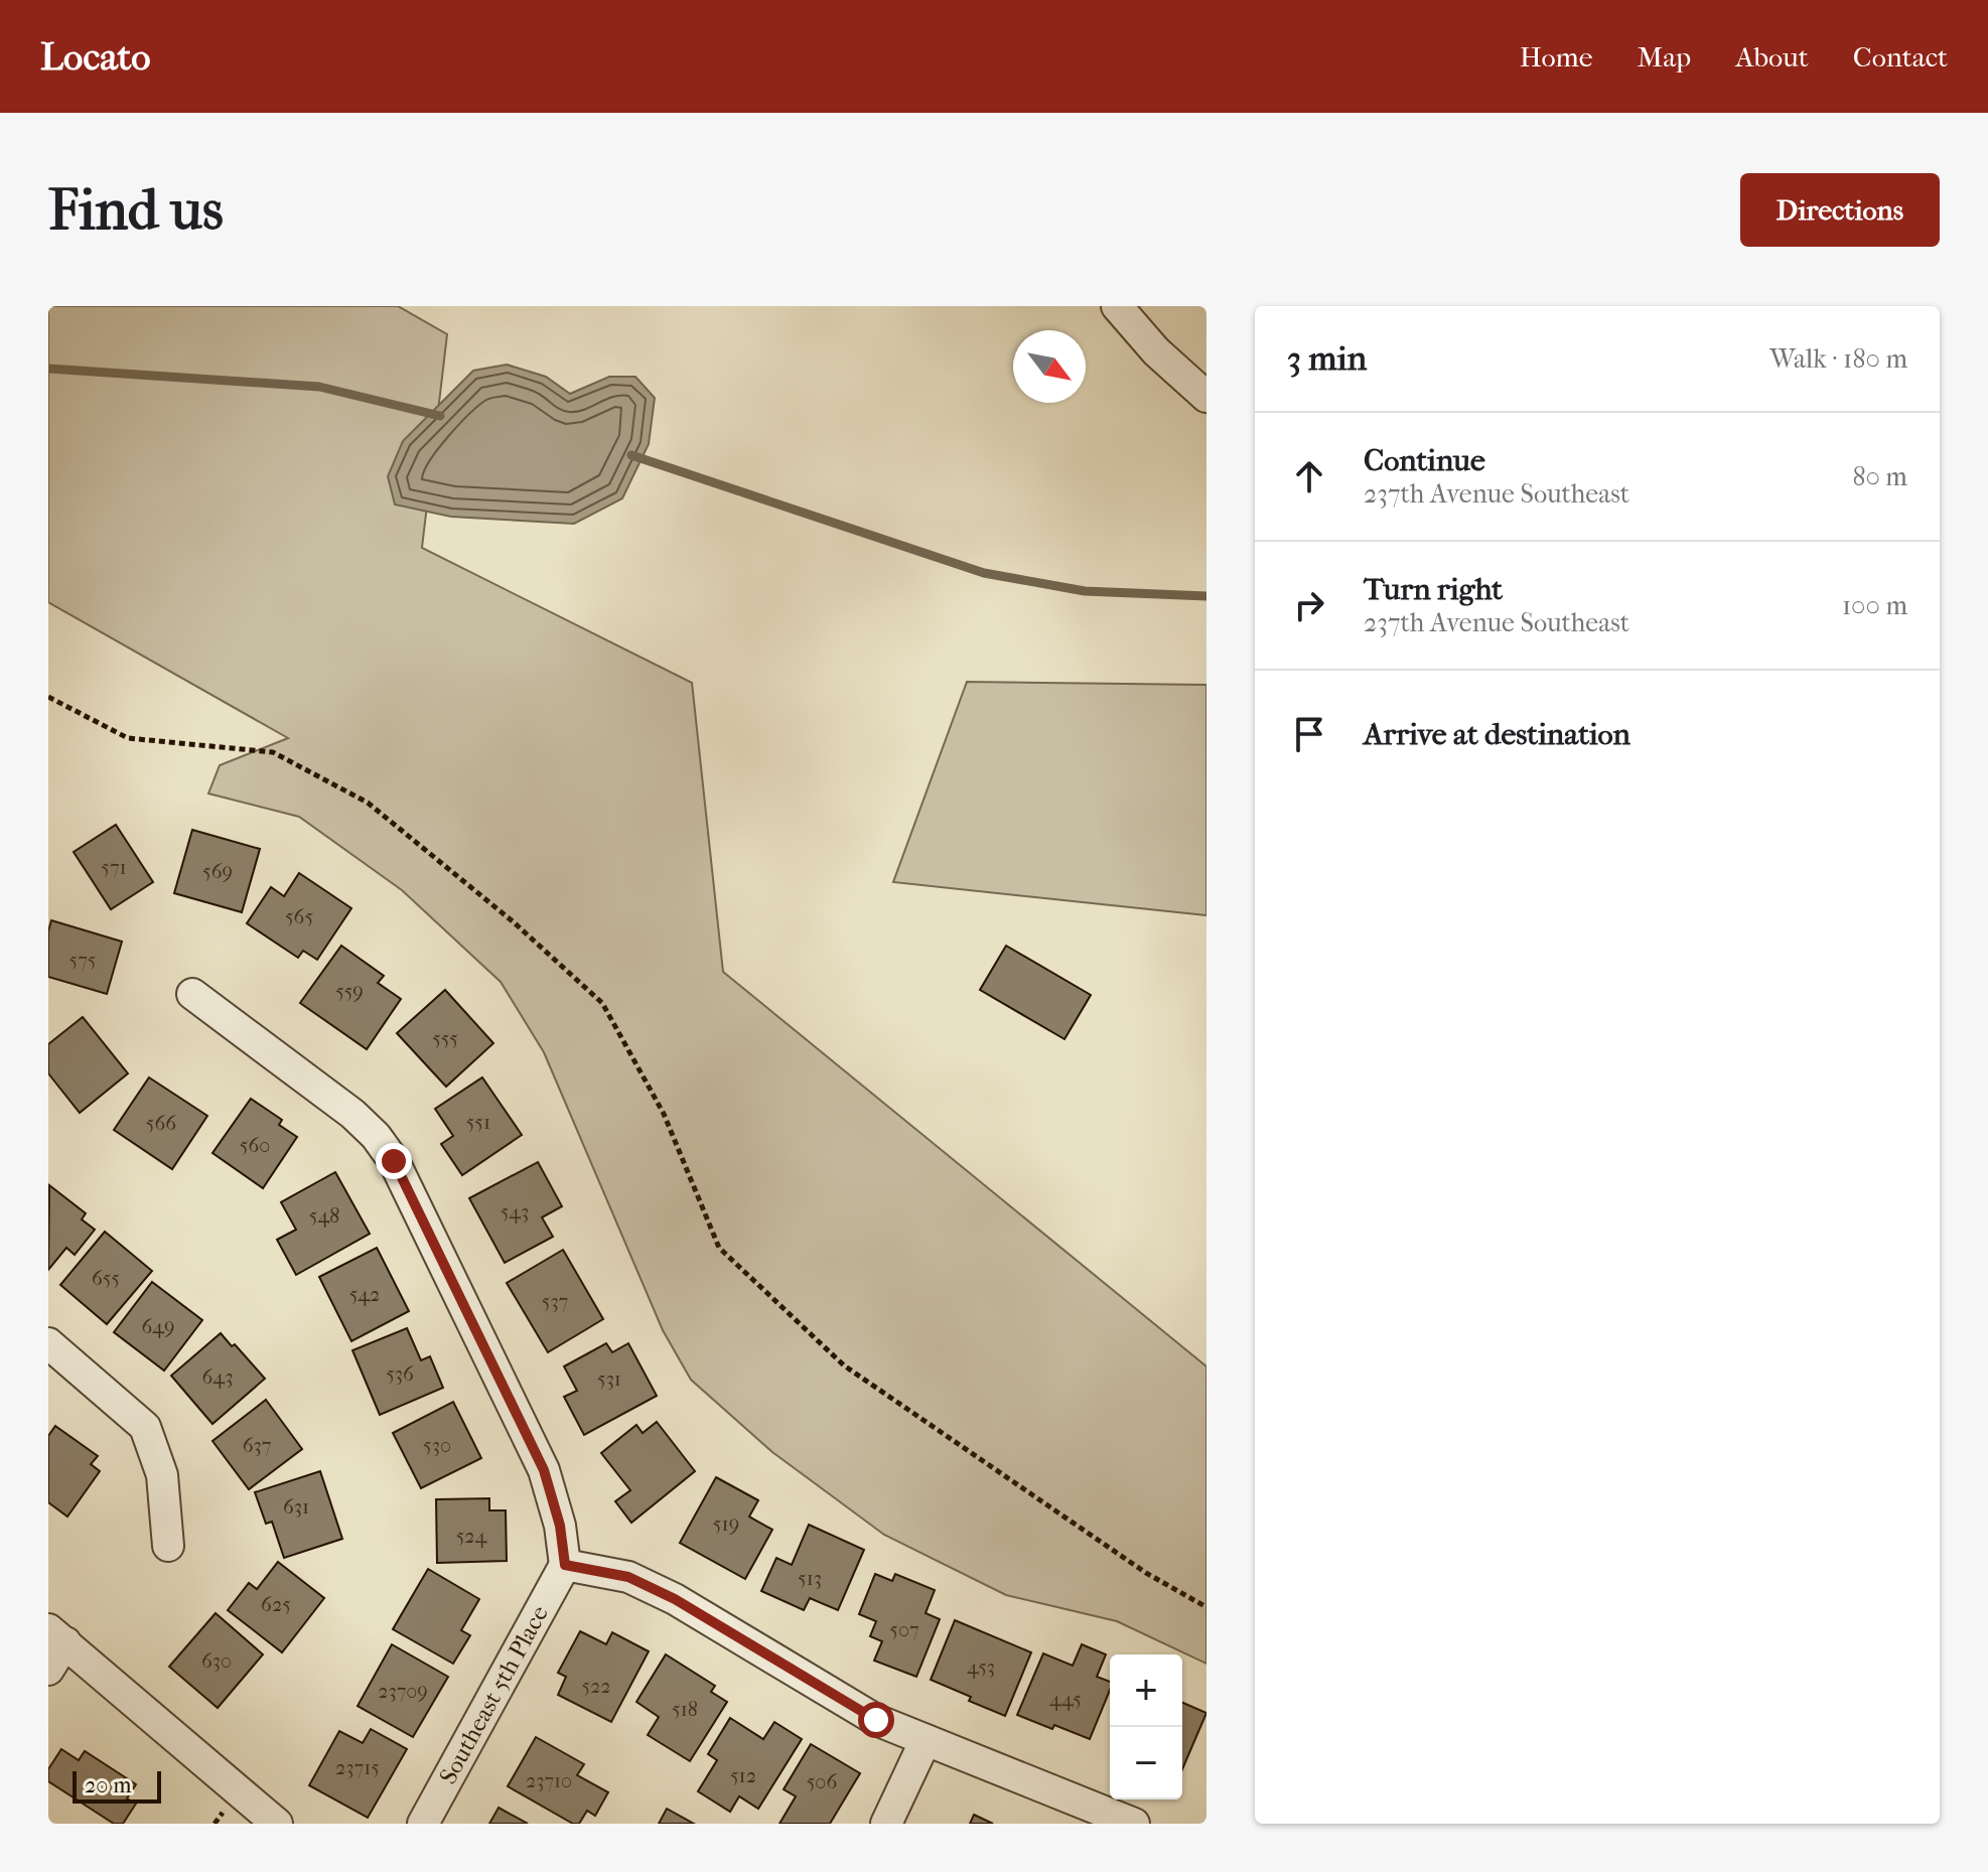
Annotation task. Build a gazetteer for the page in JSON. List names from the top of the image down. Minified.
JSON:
{"streets":{"street":["Southeast 5th Place"]},"house_numbers":["571","569","565","575","559","555","551","566","560","543","548","655","542","537","649","536","643","531","637","530","631","519","524","513","625","507","630","453","522","23709","445","518","23715","512","23710","506"],"scale_bar":"20 m","north":"bottom right","page":{"header":"Locato","nav":["Home","Map","About","Contact"],"buttons":"Directions","title":"Find us","heading":["3 min","Walk · 180 m"],"list":[["Continue","237th Avenue Southeast","80 m"],["Turn right","237th Avenue Southeast","100 m"],"Arrive at destination"],"map_buttons":["+","−"],"scale":"20 m"}}
